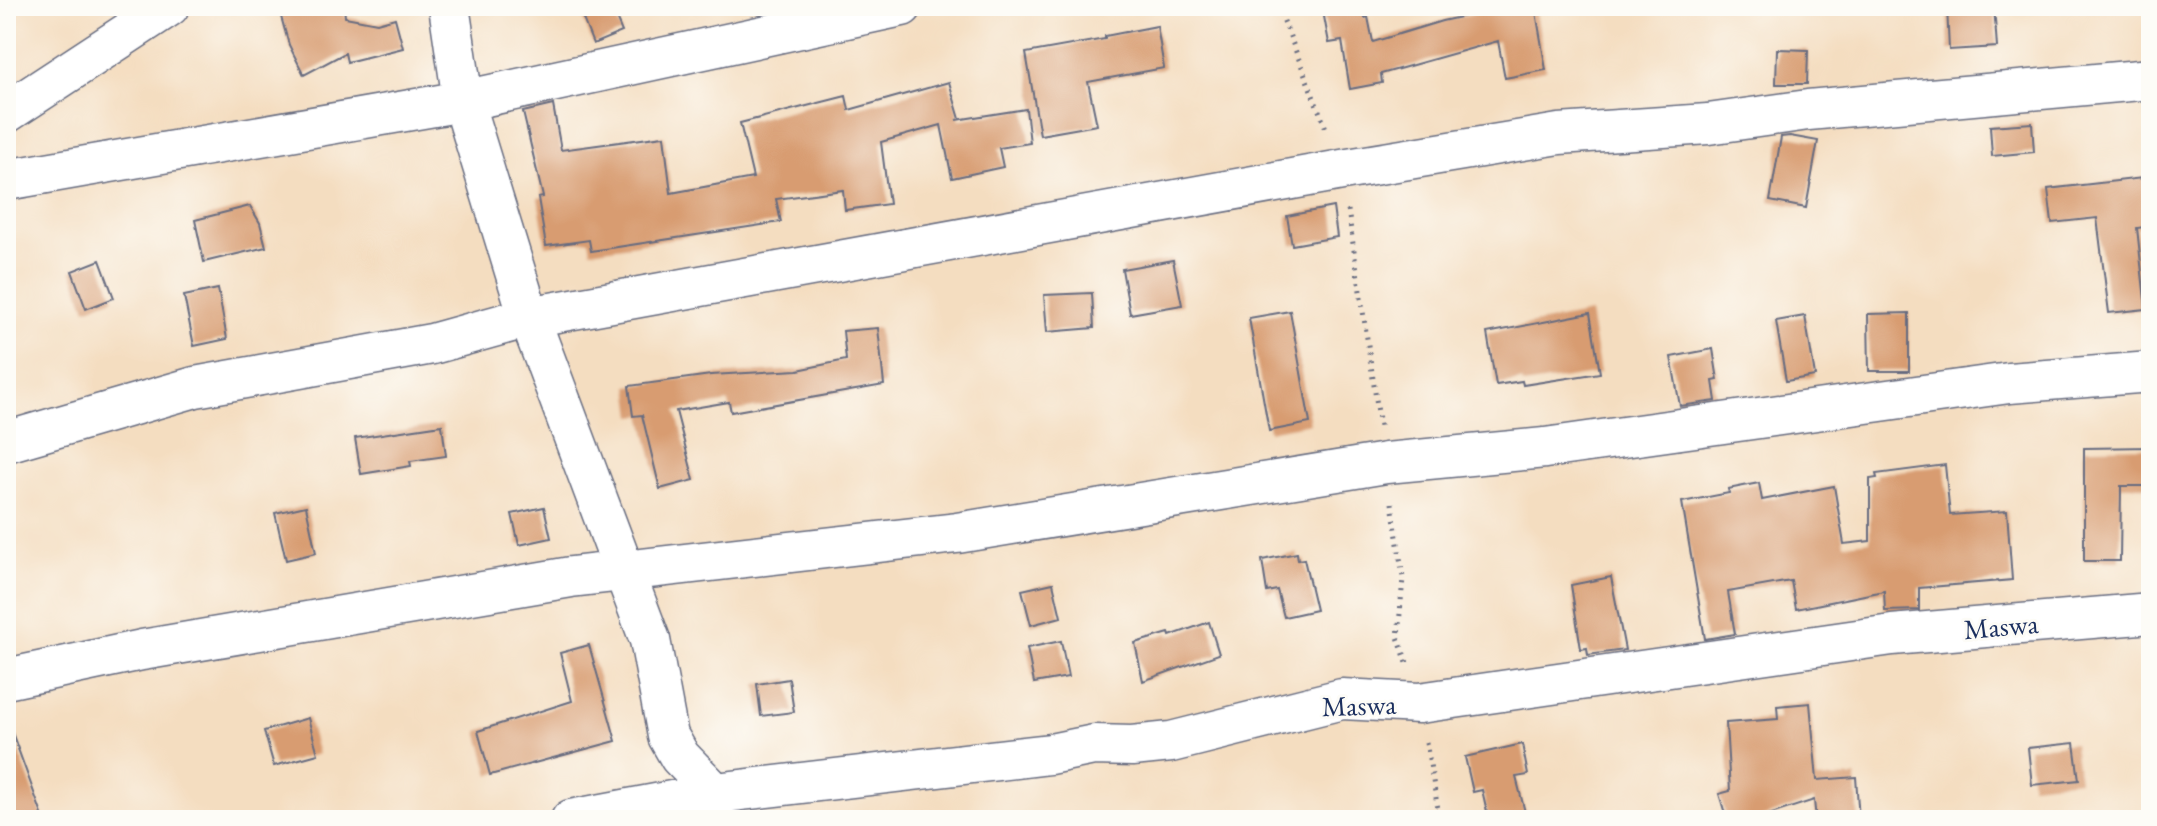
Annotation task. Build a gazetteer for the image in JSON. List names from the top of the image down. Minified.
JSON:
{"streets":{"street":["Maswa"]}}
